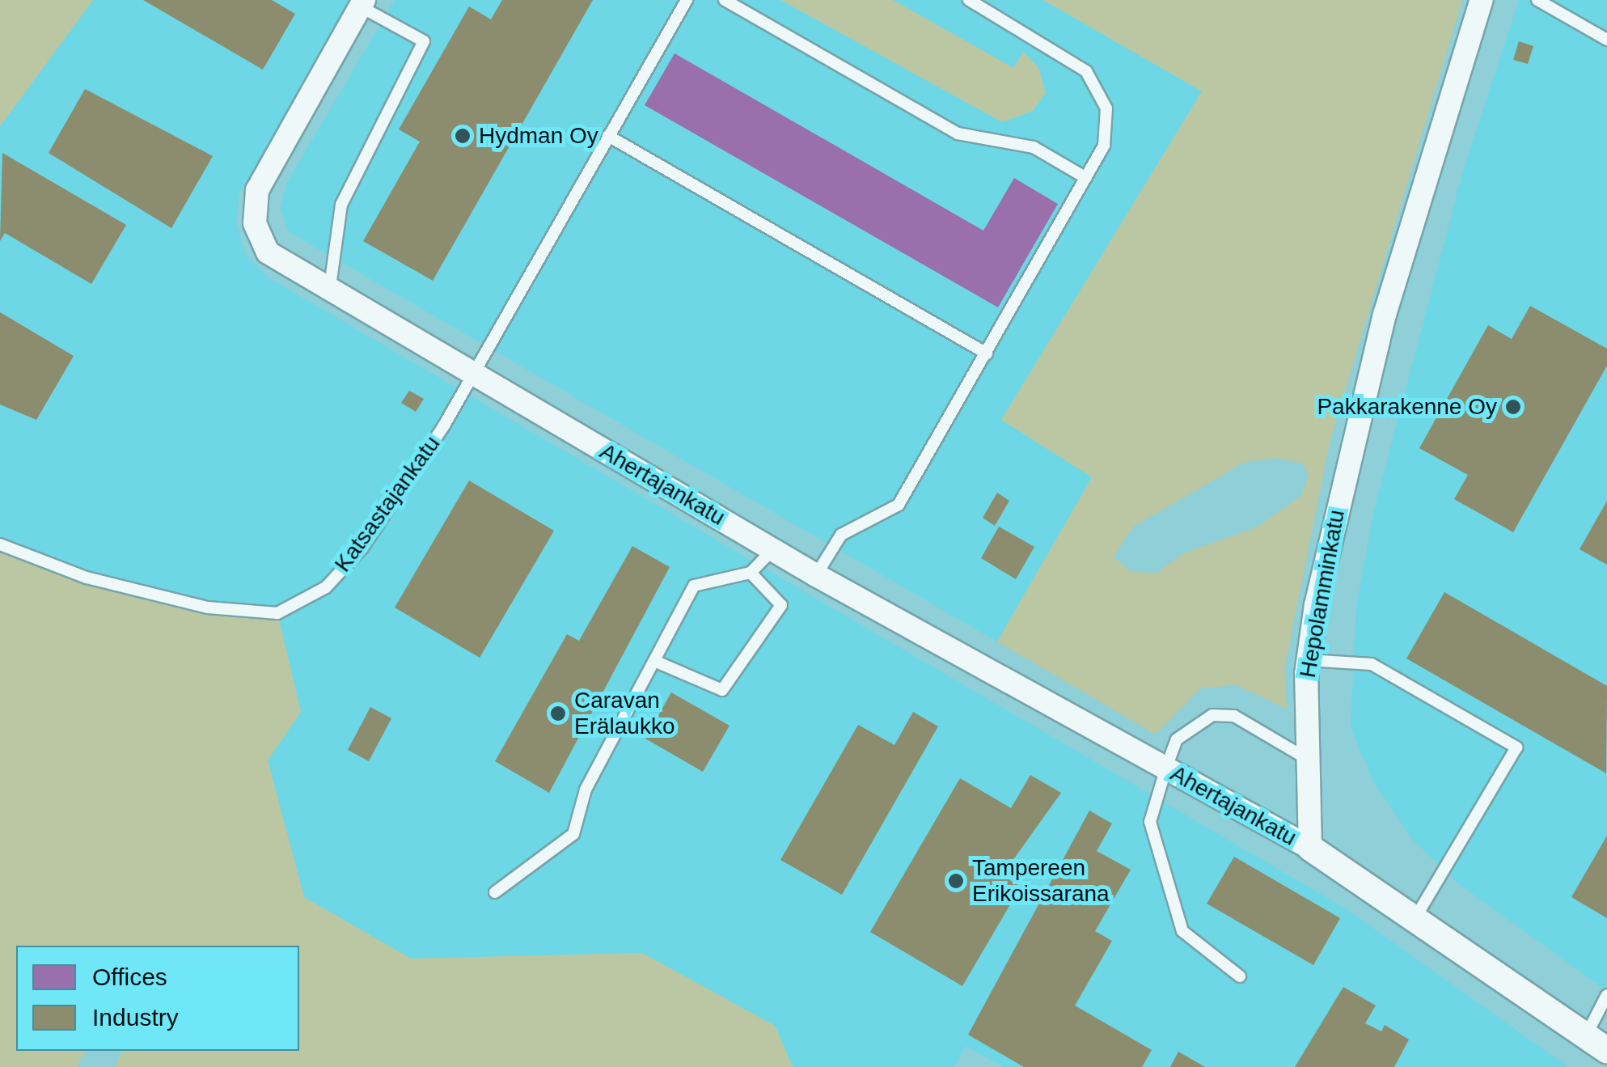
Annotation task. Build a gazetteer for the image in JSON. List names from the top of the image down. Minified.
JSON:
{"streets":{"street":["Ahertajankatu","Hepolamminkatu"],"lane":["Katsastajankatu"]},"crossings":[["Ahertajankatu","Katsastajankatu"],["Ahertajankatu","Hepolamminkatu"]],"places":["Hydman Oy","Pakkarakenne Oy","Caravan Erälaukko","Tampereen Erikoissarana"],"legend":["Offices","Industry"]}
